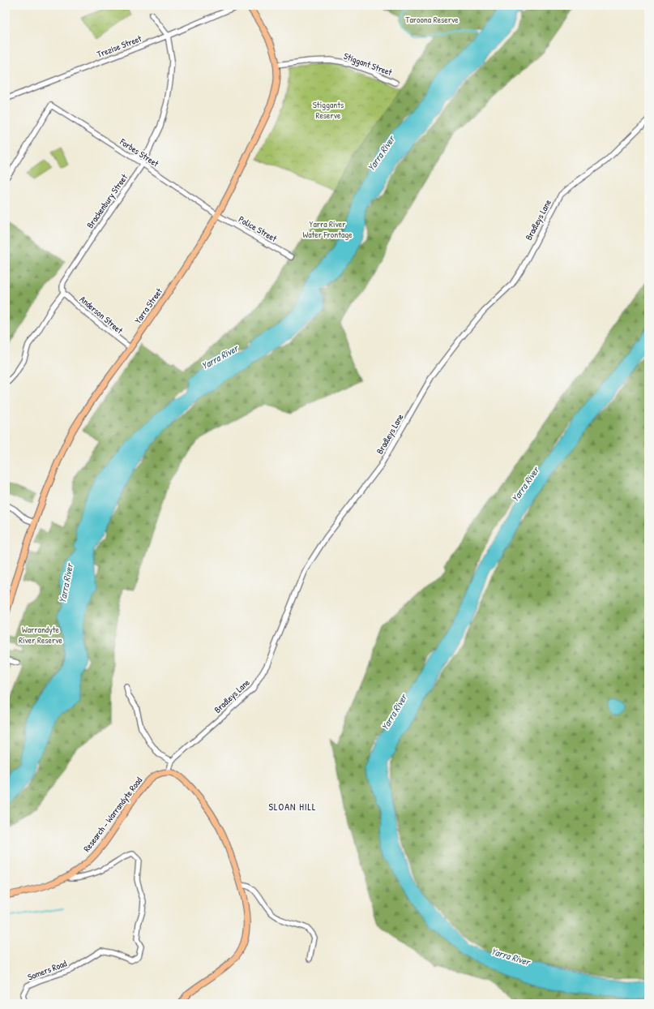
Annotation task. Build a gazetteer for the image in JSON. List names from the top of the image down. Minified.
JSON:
{"streets":{"main road":["Yarra Street","Research – Warrandyte Road"],"street":["Trezise Street","Stiggant Street","Forbes Street","Brackenbury Street","Bradleys Lane","Police Street","Anderson Street","Somers Road"]},"crossings":[["Trezise Street","Brackenbury Street"],["Stiggant Street","Yarra Street"],["Forbes Street","Brackenbury Street"],["Forbes Street","Police Street"],["Forbes Street","Yarra Street"],["Brackenbury Street","Anderson Street"],["Police Street","Yarra Street"],["Yarra Street","Anderson Street"],["Research – Warrandyte Road","Somers Road"]],"districts":["SLOAN HILL"],"water":["Yarra River"],"parks":["Taroona Reserve","Stiggants Reserve","Yarra River Water Frontage","Warrandyte River Reserve"]}
